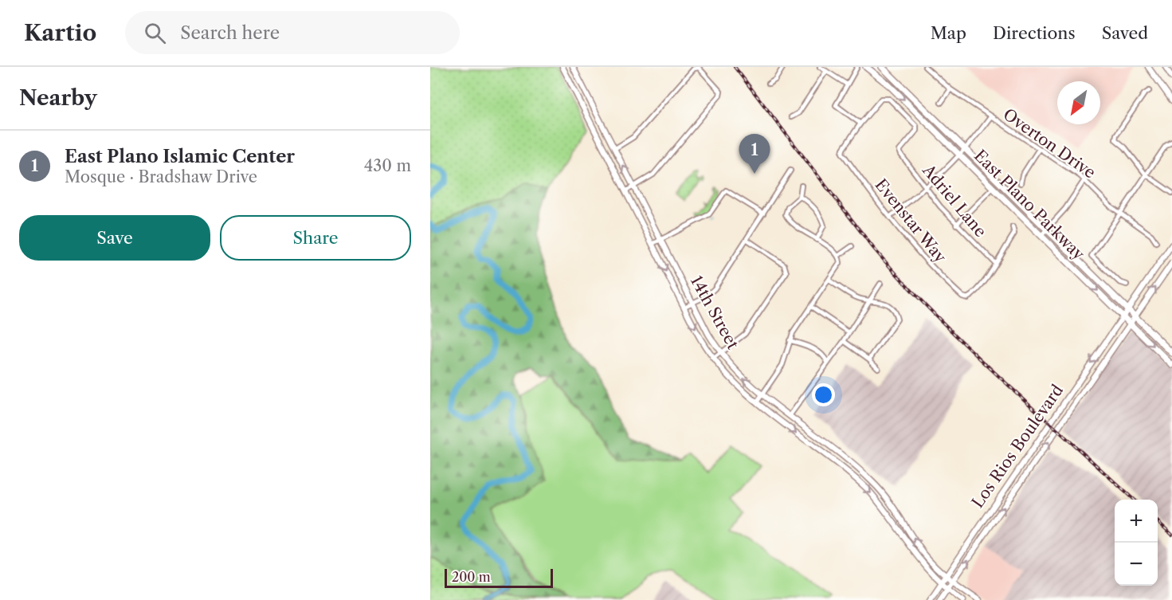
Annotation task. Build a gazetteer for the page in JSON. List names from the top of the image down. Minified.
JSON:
{"streets":{"main road":["East Plano Parkway","14th Street","Los Rios Boulevard"],"street":["Overton Drive","Adriel Lane","Evenstar Way"]},"crossings":[["Adriel Lane","Evenstar Way"],["East Plano Parkway","Los Rios Boulevard"],["14th Street","Los Rios Boulevard"]],"scale_bar":"200 m","north":"bottom left","page":{"header":"Kartio","search":"Search here","nav":["Map","Directions","Saved"],"heading":"Nearby","list":[{"mark":"1","name":"East Plano Islamic Center","note":"Mosque · Bradshaw Drive","value":"430 m"}],"pins":"1","buttons":["Save","Share"],"map_buttons":["+","−"],"scale":"200 m"}}
